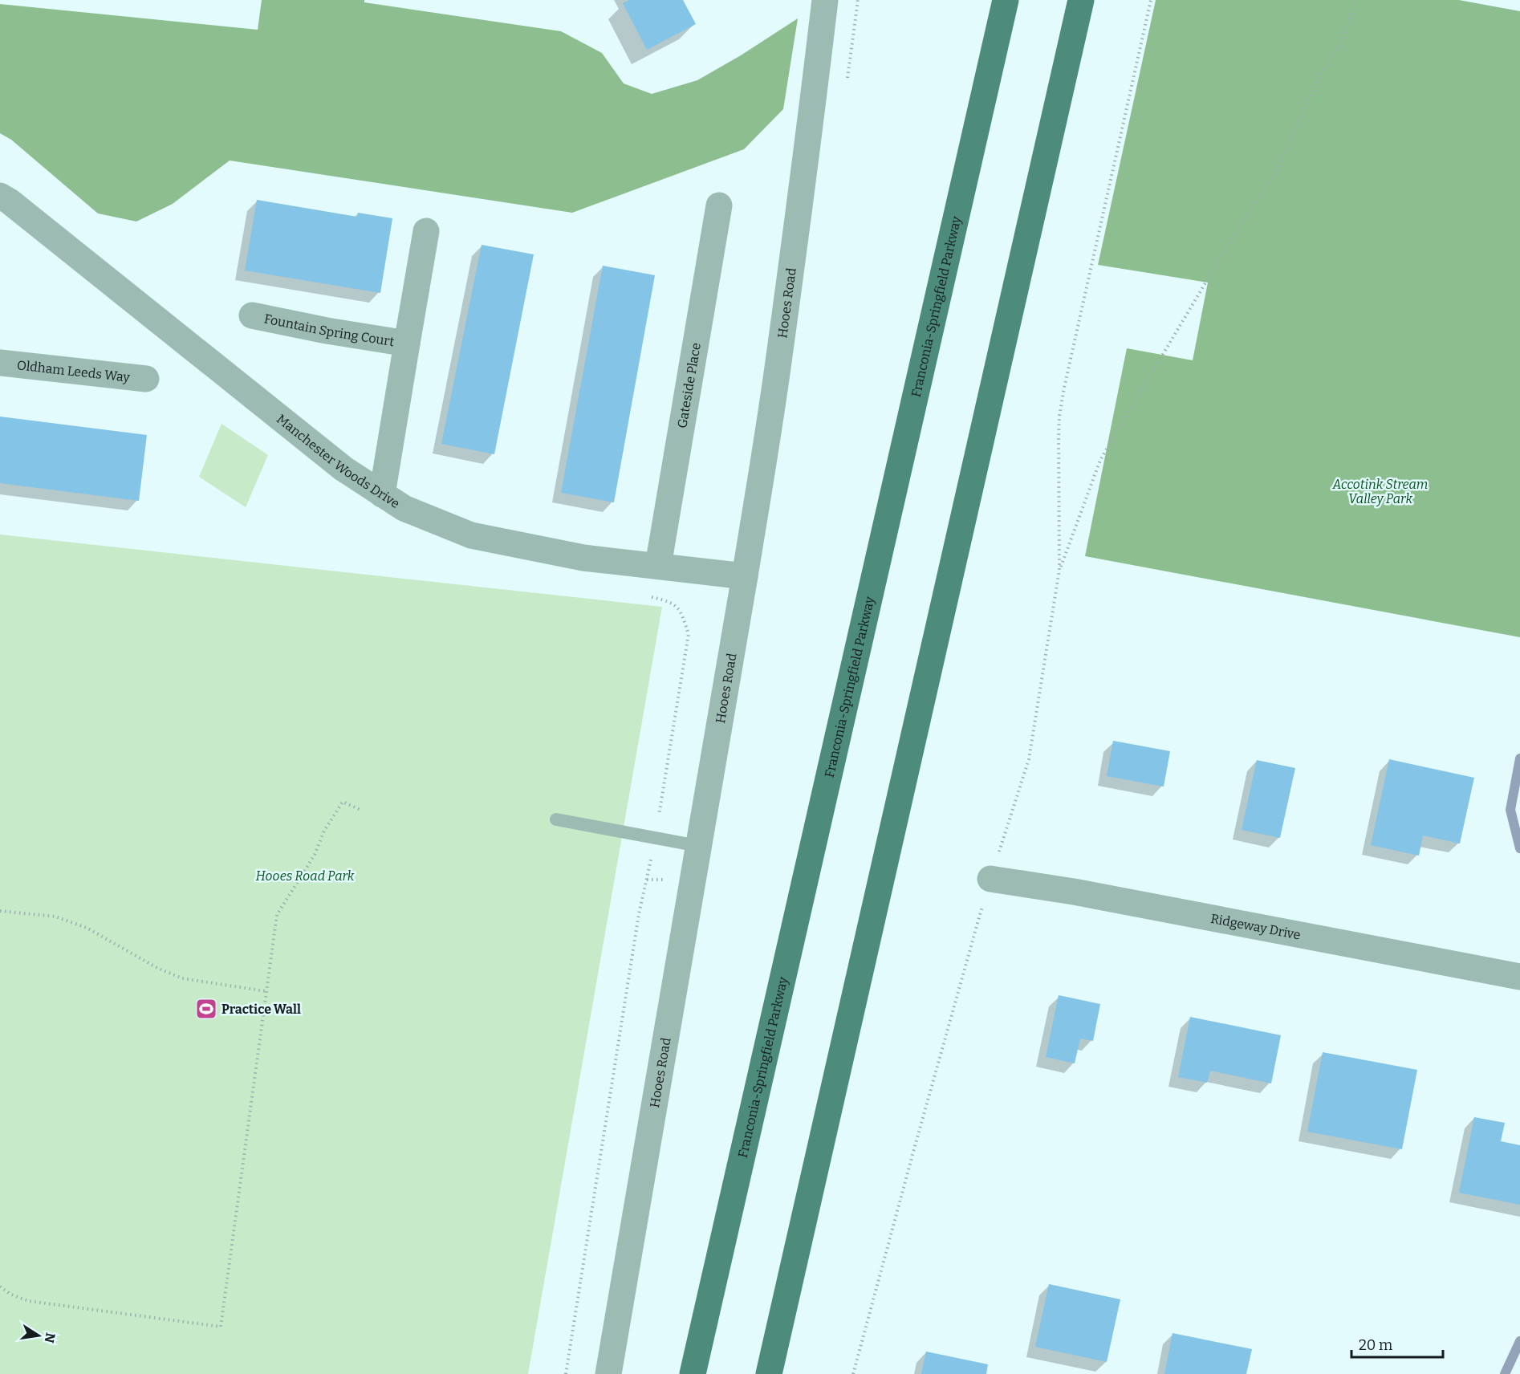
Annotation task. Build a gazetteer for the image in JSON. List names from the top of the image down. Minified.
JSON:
{"streets":{"main road":["Franconia-Springfield Parkway"],"street":["Hooes Road","Fountain Spring Court","Oldham Leeds Way","Gateside Place","Manchester Woods Drive","Ridgeway Drive"]},"crossings":[["Hooes Road","Manchester Woods Drive"],["Fountain Spring Court","Manchester Woods Drive"],["Gateside Place","Manchester Woods Drive"]],"parks":["Accotink Stream Valley Park","Hooes Road Park"],"places":{"sports":["Practice Wall"]},"scale_bar":"20 m","north":"right"}
